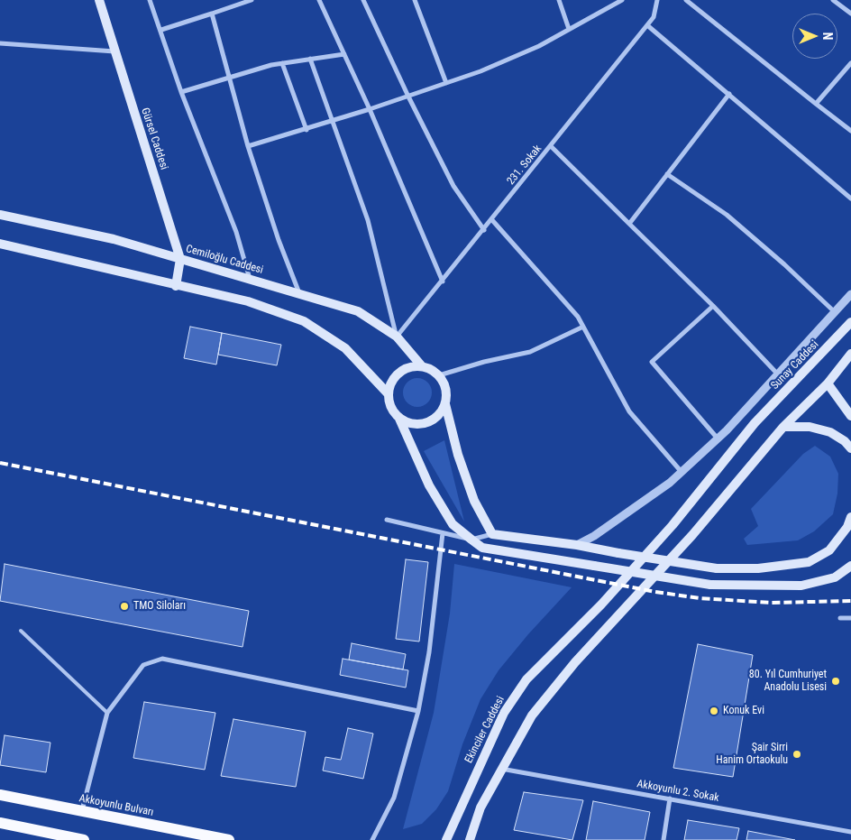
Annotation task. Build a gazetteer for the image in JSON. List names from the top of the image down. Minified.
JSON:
{"streets":{"main road":["Gürsel Caddesi","Cemiloğlu Caddesi","Sunay Caddesi","Ekinciler Caddesi","Akkoyunlu Bulvarı"],"street":["231. Sokak","Akkoyunlu 2. Sokak"]},"crossings":[["Gürsel Caddesi","Cemiloğlu Caddesi"],["231. Sokak","Cemiloğlu Caddesi"],["Sunay Caddesi","Ekinciler Caddesi"]],"places":["TMO Siloları","80. Yıl Cumhuriyet Anadolu Lisesi","Konuk Evi","Şair Sirri Hanim Ortaokulu"],"north":"right"}
